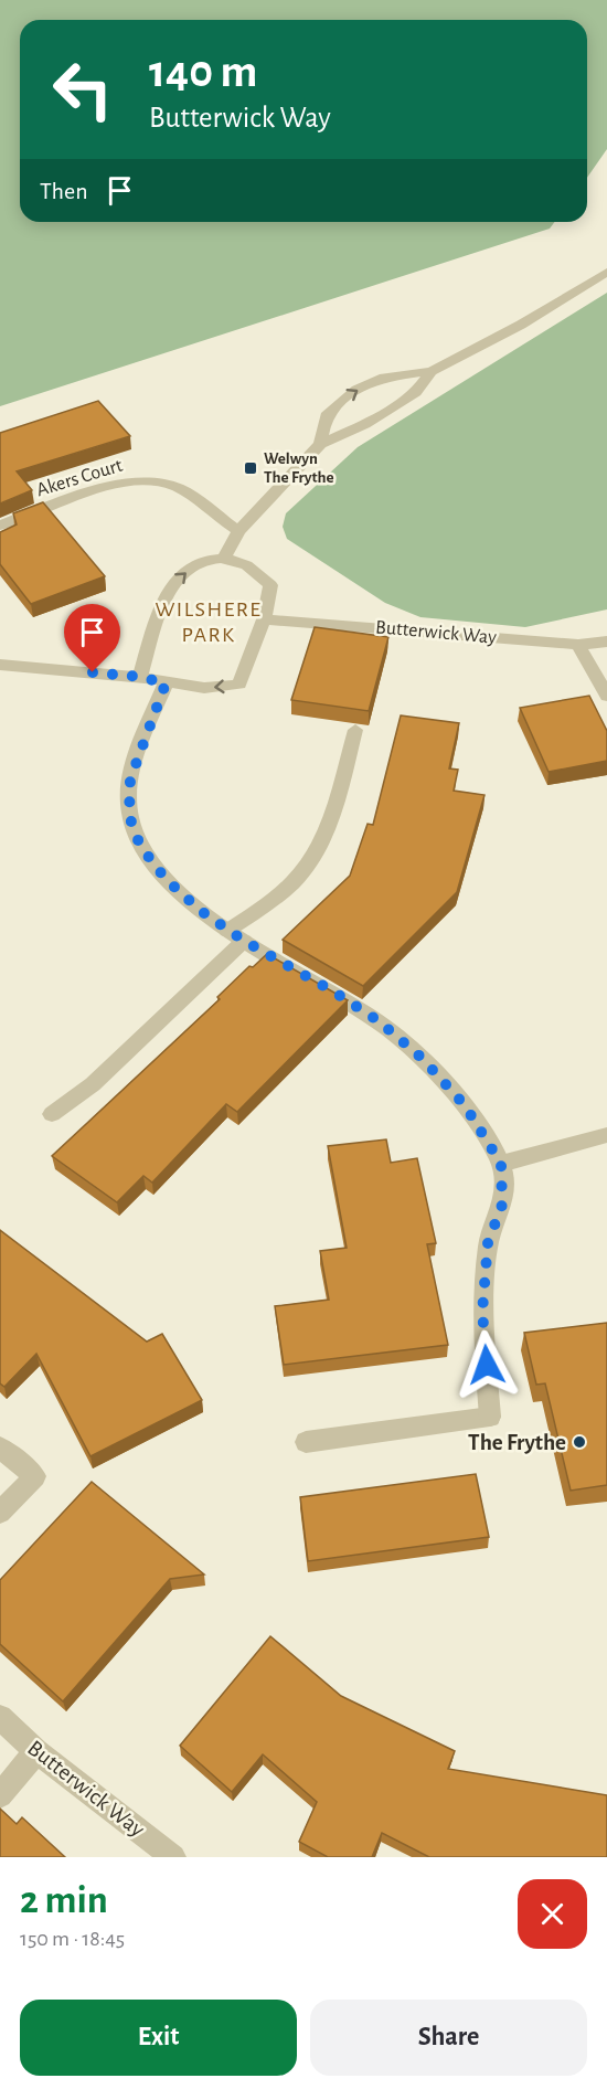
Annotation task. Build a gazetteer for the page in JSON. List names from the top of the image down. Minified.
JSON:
{"streets":{"street":["Akers Court","Butterwick Way"]},"districts":["WILSHERE PARK"],"places":{"transit":["Welwyn The Frythe"],"other":["The Frythe"]},"page":{"turn":["140 m","Butterwick Way"],"then":"Then","heading":["2 min","150 m · 18:45"],"buttons":["Exit","Share"]}}
